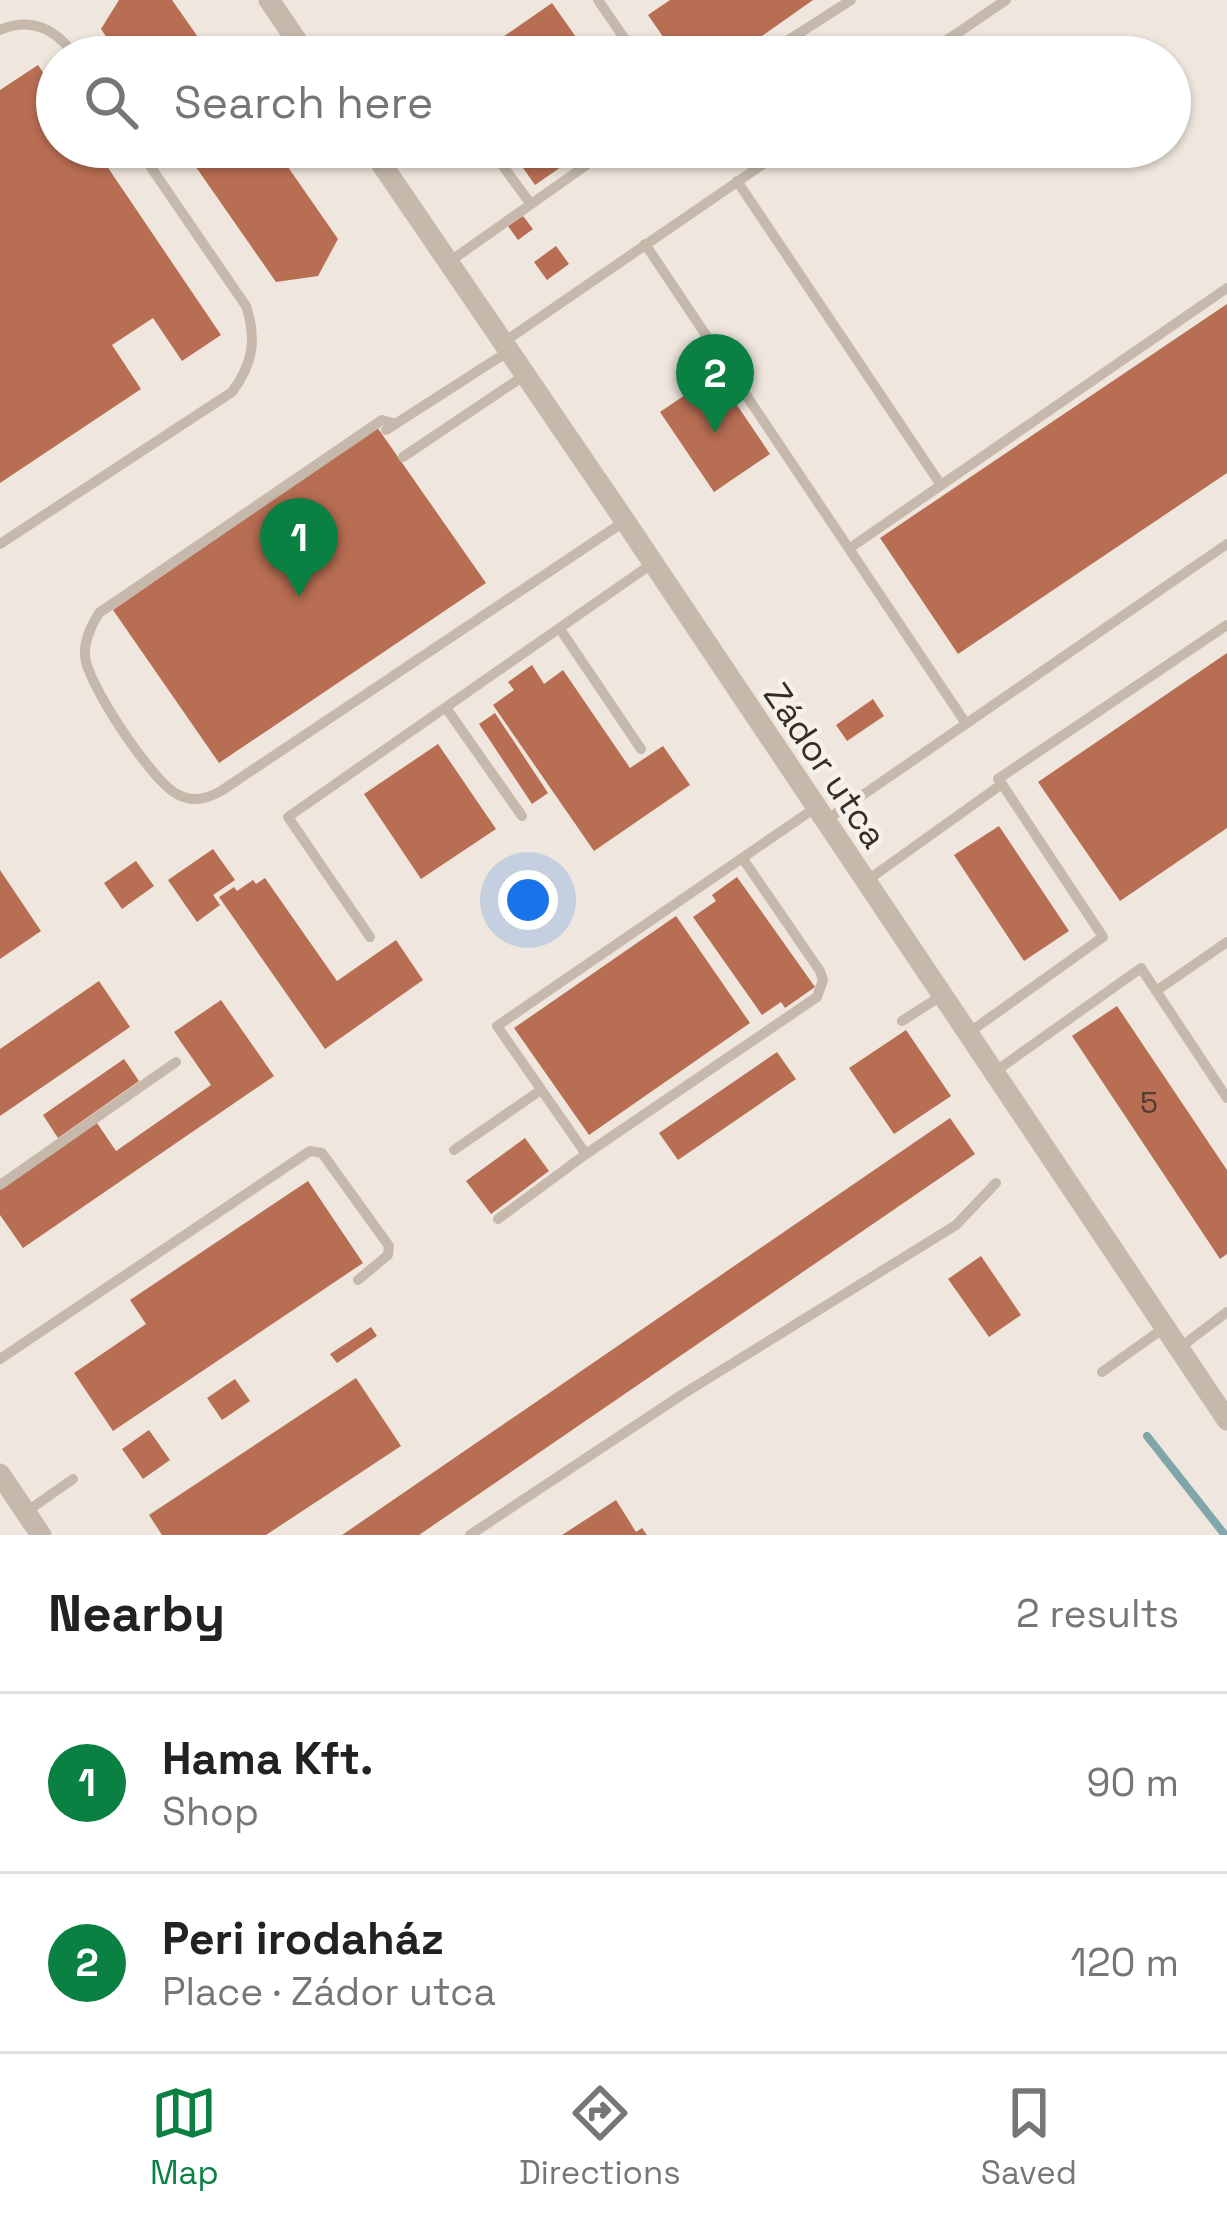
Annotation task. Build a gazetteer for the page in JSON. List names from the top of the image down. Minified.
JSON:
{"streets":{"street":["Zádor utca"]},"house_numbers":["5"],"page":{"search":"Search here","pins":["2","1"],"heading":["Nearby","2 results"],"list":[{"mark":"1","name":"Hama Kft.","note":"Shop","value":"90 m"},{"mark":"2","name":"Peri irodaház","note":"Place · Zádor utca","value":"120 m"}],"nav":["Map","Directions","Saved"]}}
